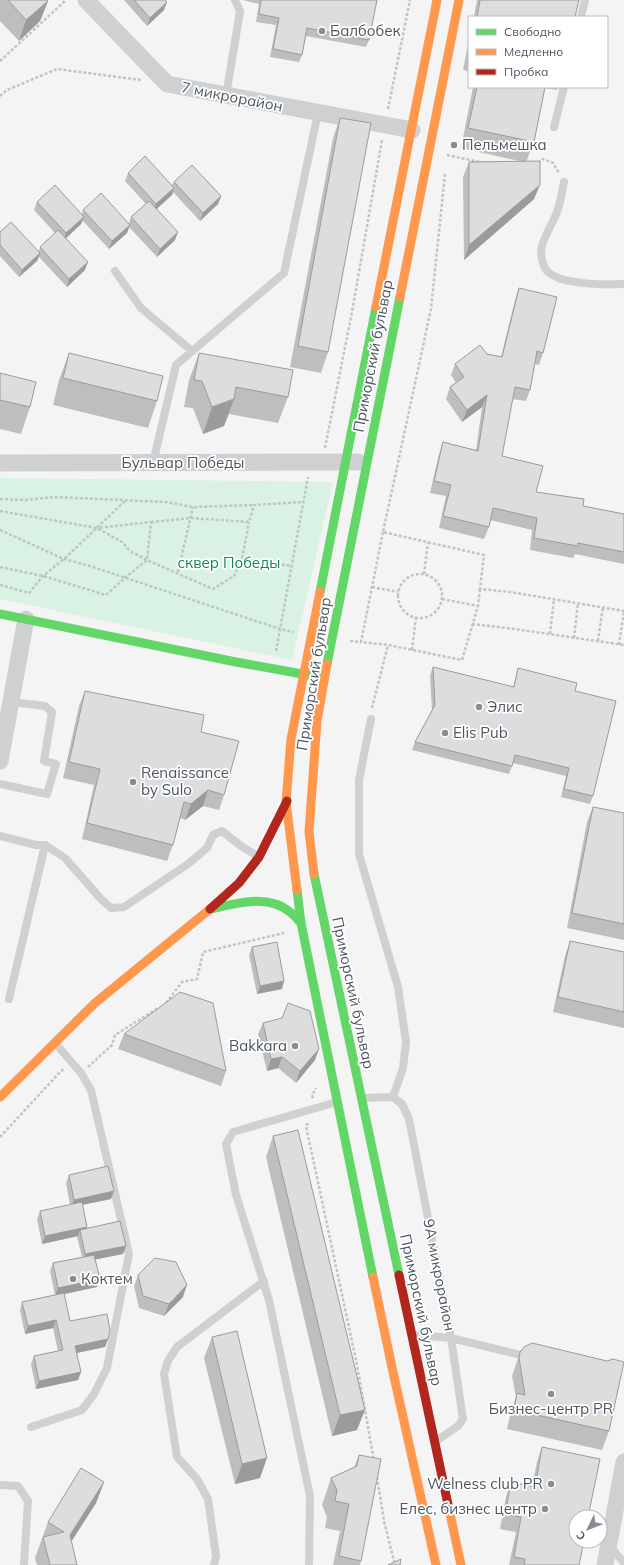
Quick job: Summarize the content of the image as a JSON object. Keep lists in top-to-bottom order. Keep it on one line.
{"streets":{"street":["7 микрорайон","Приморский бульвар","Бульвар Победы"],"lane":["9А микрорайон"]},"crossings":[["7 микрорайон","Приморский бульвар"],["Приморский бульвар","Бульвар Победы"]],"parks":["сквер Победы"],"places":["Балбобек","Пельмешка","Элис","Elis Pub","Renaissance by Sulo","Bakkara","Коктем","Бизнес-центр PR","Welness club PR","Елес, бизнес центр"],"legend":["Свободно","Медленно","Пробка"],"north":"bottom left"}
